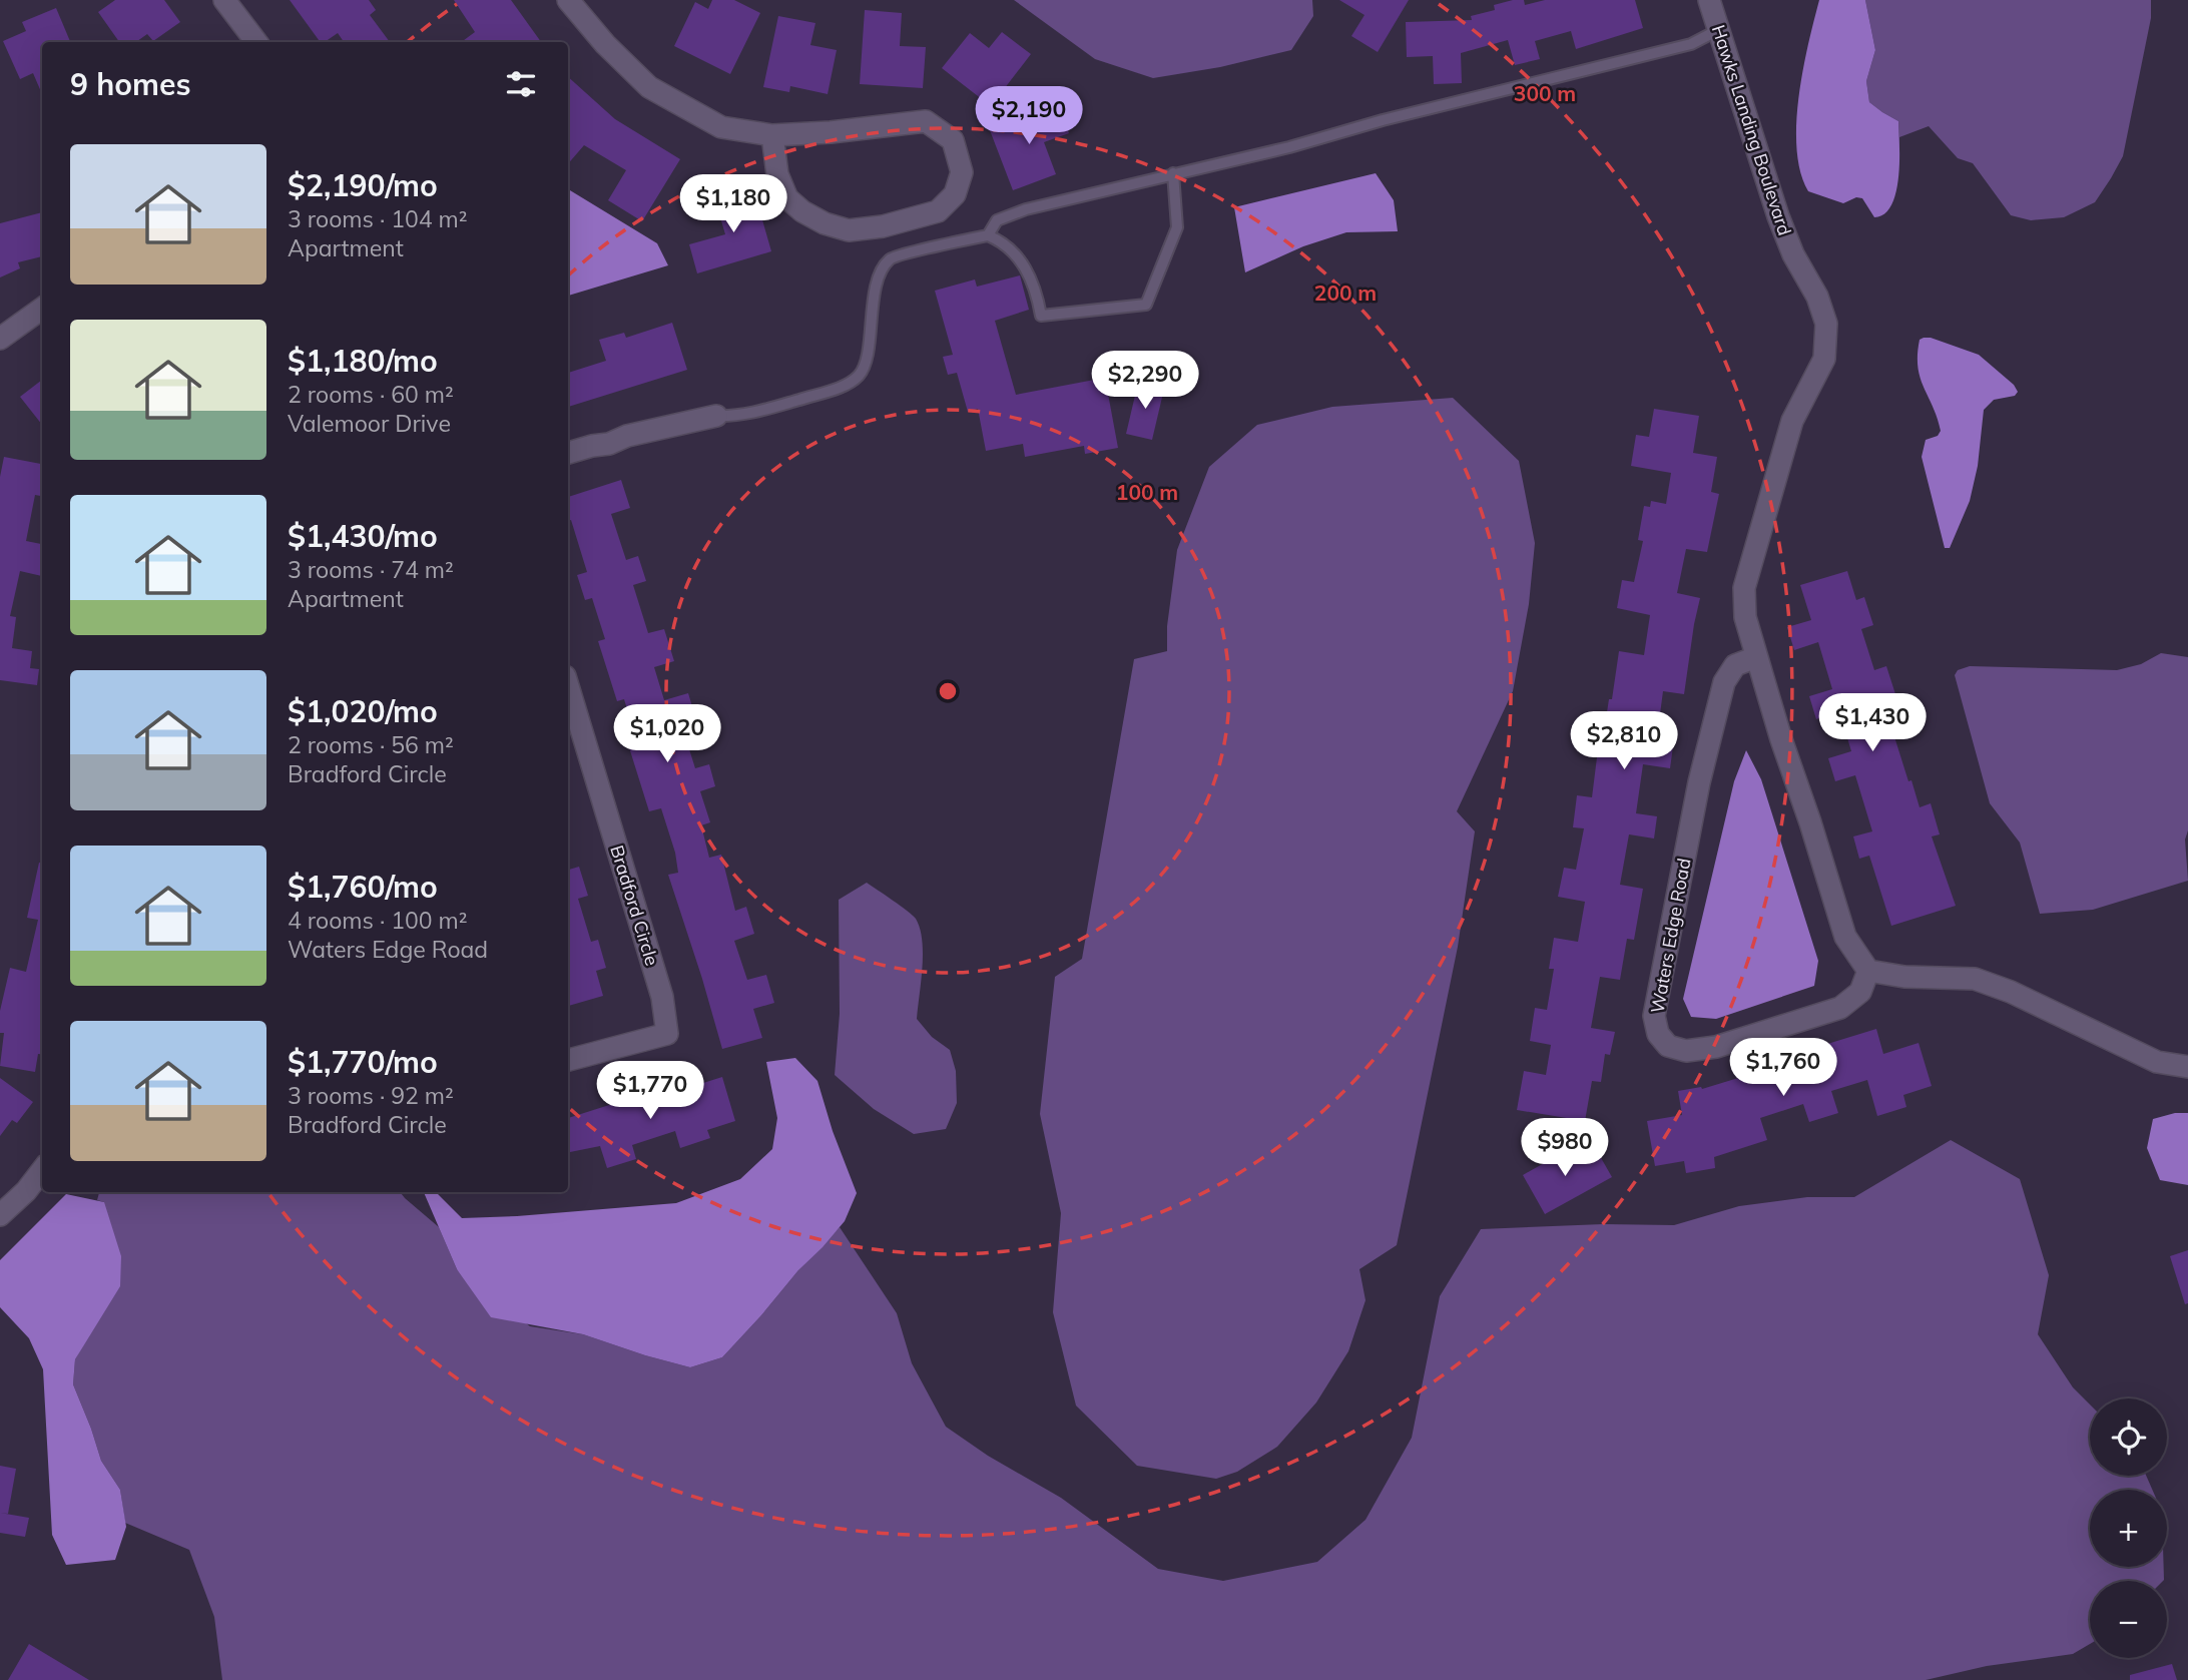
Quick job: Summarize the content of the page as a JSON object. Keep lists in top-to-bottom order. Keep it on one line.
{"streets":{"street":["Hawks Landing Boulevard","Bradford Circle","Waters Edge Road"]},"crossings":[["Hawks Landing Boulevard","Waters Edge Road"]],"page":{"heading":"9 homes","price":["$2,190","$1,180","$2,290","$1,430","$1,020","$2,810","$1,760","$1,770","$980"],"list":[{"name":"$2,190/mo","note":"3 rooms · 104 m² · Apartment"},{"name":"$1,180/mo","note":"2 rooms · 60 m² · Valemoor Drive"},{"name":"$1,430/mo","note":"3 rooms · 74 m² · Apartment"},{"name":"$1,020/mo","note":"2 rooms · 56 m² · Bradford Circle"},{"name":"$1,760/mo","note":"4 rooms · 100 m² · Waters Edge Road"},{"name":"$1,770/mo","note":"3 rooms · 92 m² · Bradford Circle"}],"map_buttons":["+","−"]},"rings":["300 m","200 m","100 m"]}
